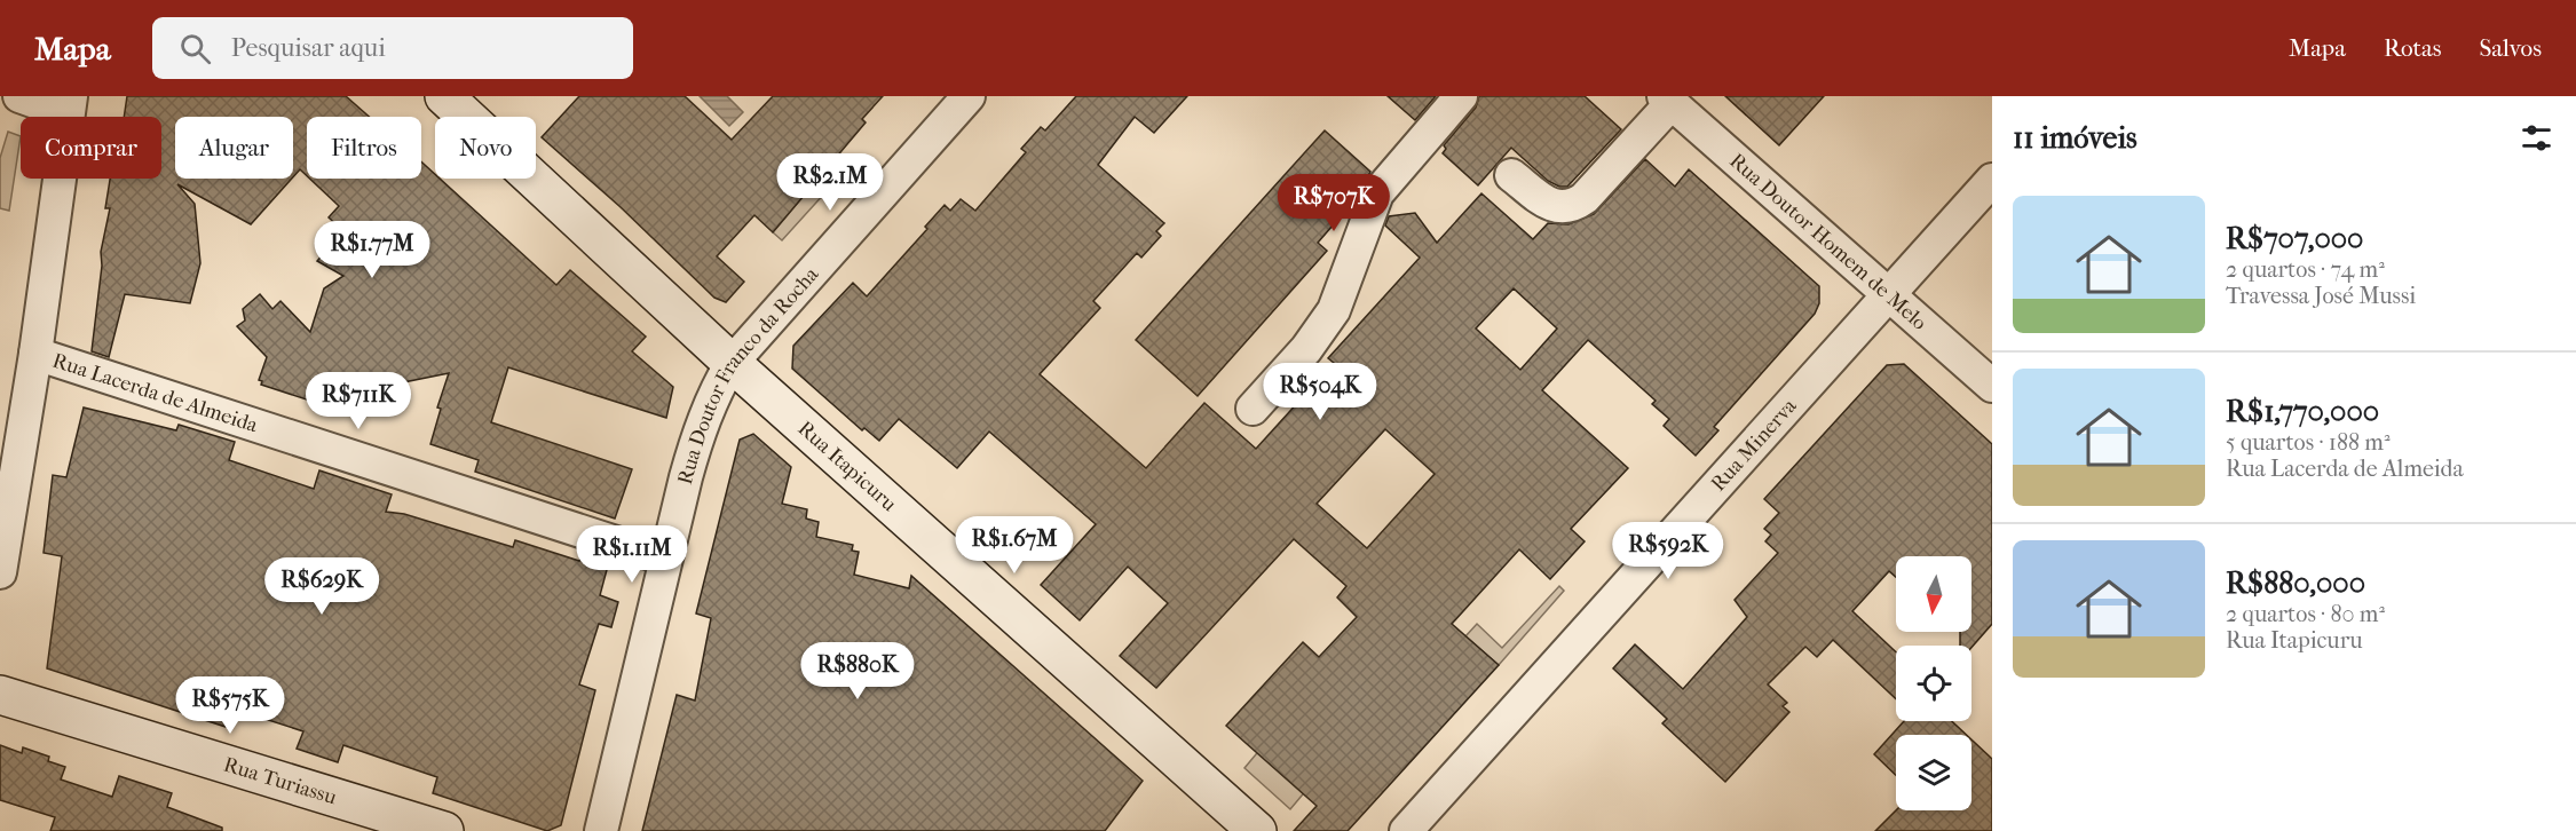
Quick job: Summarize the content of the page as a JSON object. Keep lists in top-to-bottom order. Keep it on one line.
{"streets":{"street":["Rua Doutor Homem de Melo","Rua Doutor Franco da Rocha","Rua Lacerda de Almeida","Rua Minerva","Rua Itapicuru","Rua Turiassu"]},"crossings":[["Rua Doutor Homem de Melo","Rua Minerva"],["Rua Doutor Franco da Rocha","Rua Lacerda de Almeida"],["Rua Doutor Franco da Rocha","Rua Itapicuru"]],"north":"bottom","page":{"header":"Mapa","search":"Pesquisar aqui","nav":["Mapa","Rotas","Salvos"],"heading":"11 imóveis","chip":["Comprar","Alugar","Filtros","Novo"],"price":["R$2.1M","R$707K","R$1.77M","R$504K","R$711K","R$1.67M","R$592K","R$1.11M","R$629K","R$880K","R$575K"],"list":[{"name":"R$707,000","note":"2 quartos · 74 m² · Travessa José Mussi"},{"name":"R$1,770,000","note":"5 quartos · 188 m² · Rua Lacerda de Almeida"},{"name":"R$880,000","note":"2 quartos · 80 m² · Rua Itapicuru"}]}}
